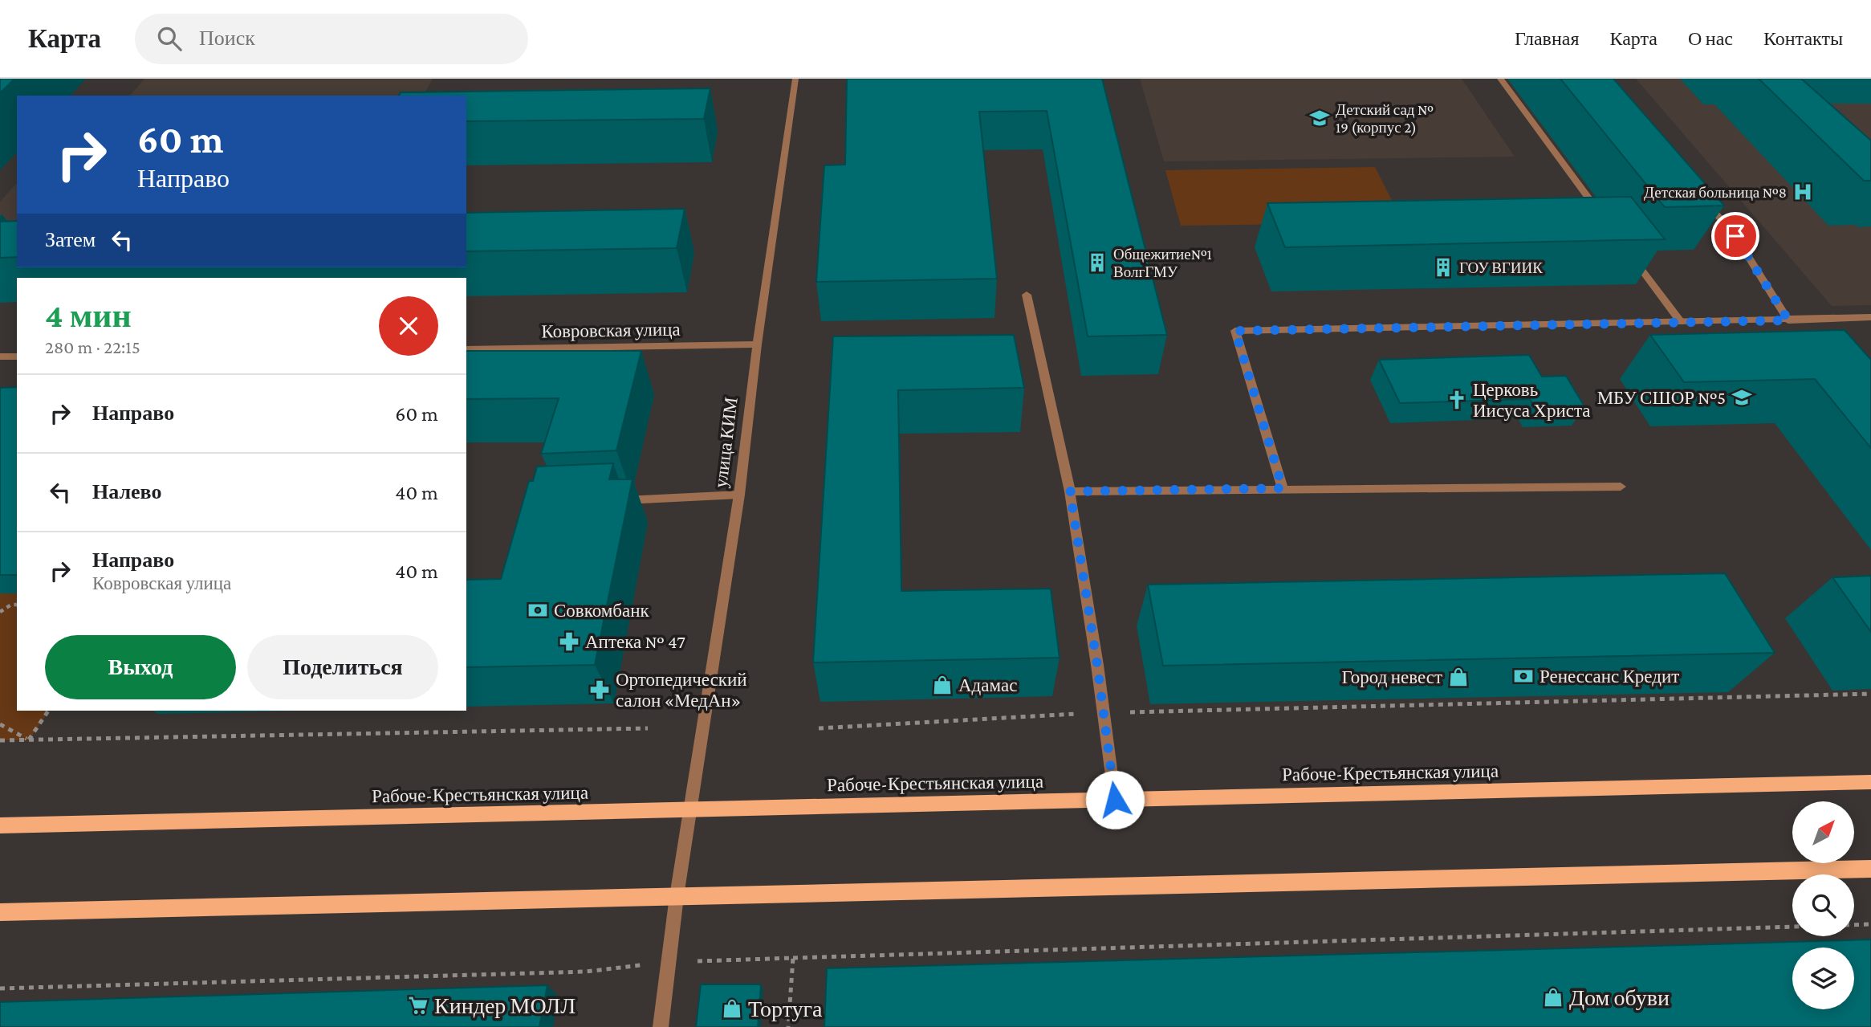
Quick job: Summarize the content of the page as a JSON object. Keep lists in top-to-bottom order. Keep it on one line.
{"streets":{"main road":["Рабоче-Крестьянская улица"],"street":["Ковровская улица","улица КИМ"]},"crossings":[["Ковровская улица","улица КИМ"],["улица КИМ","Рабоче-Крестьянская улица"]],"places":{"school or university":["Детский сад № 19 (корпус 2)","МБУ СШОР №5"],"hospital":["Детская больница №8"],"building":["Общежитие№1 ВолгГМУ","ГОУ ВГИИК"],"church":["Церковь Иисуса Христа"],"bank":["Совкомбанк","Ренессанс Кредит"],"pharmacy":["Аптека № 47","Ортопедический салон «МедАн»"],"shop":["Город невест","Адамас","Дом обуви","Тортуга"],"supermarket":["Киндер МОЛЛ"]},"north":"top right","page":{"header":"Карта","search":"Поиск","nav":["Главная","Карта","О нас","Контакты"],"turn":["60 m","Направо"],"then":"Затем","heading":["4 мин","280 m · 22:15"],"list":[{"name":"Направо","value":"60 m"},{"name":"Налево","value":"40 m"},{"name":"Направо","note":"Ковровская улица","value":"40 m"}],"buttons":["Выход","Поделиться"]}}
